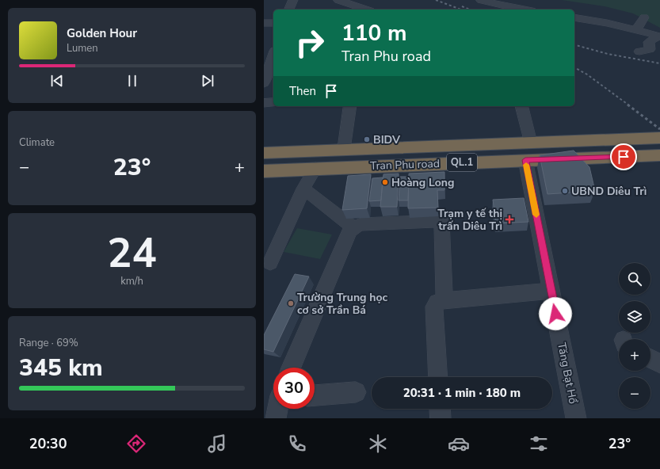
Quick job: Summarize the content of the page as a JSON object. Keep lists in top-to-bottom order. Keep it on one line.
{"streets":{"highway":["QL.1","Tran Phu road"],"street":["Tăng Bạt Hổ"]},"crossings":[["Tran Phu road","Tăng Bạt Hổ"]],"places":{"other":["BIDV","Hoàng Long","UBND Diêu Trì","Trường Trung học cơ sở Trần Bá"],"health":["Trạm y tế thị trấn Diêu Trì"]},"page":{"turn":["110 m","Tran Phu road"],"song":["Golden Hour","Lumen"],"then":"Then","tile":["Climate",["24","km/h"],["Range · 69%","345 km"]],"heat":["−","23°","+"],"map_buttons":["+","−"],"limit":"30","trip":"20:31 · 1 min · 180 m","tabs":["20:30","23°"]}}
